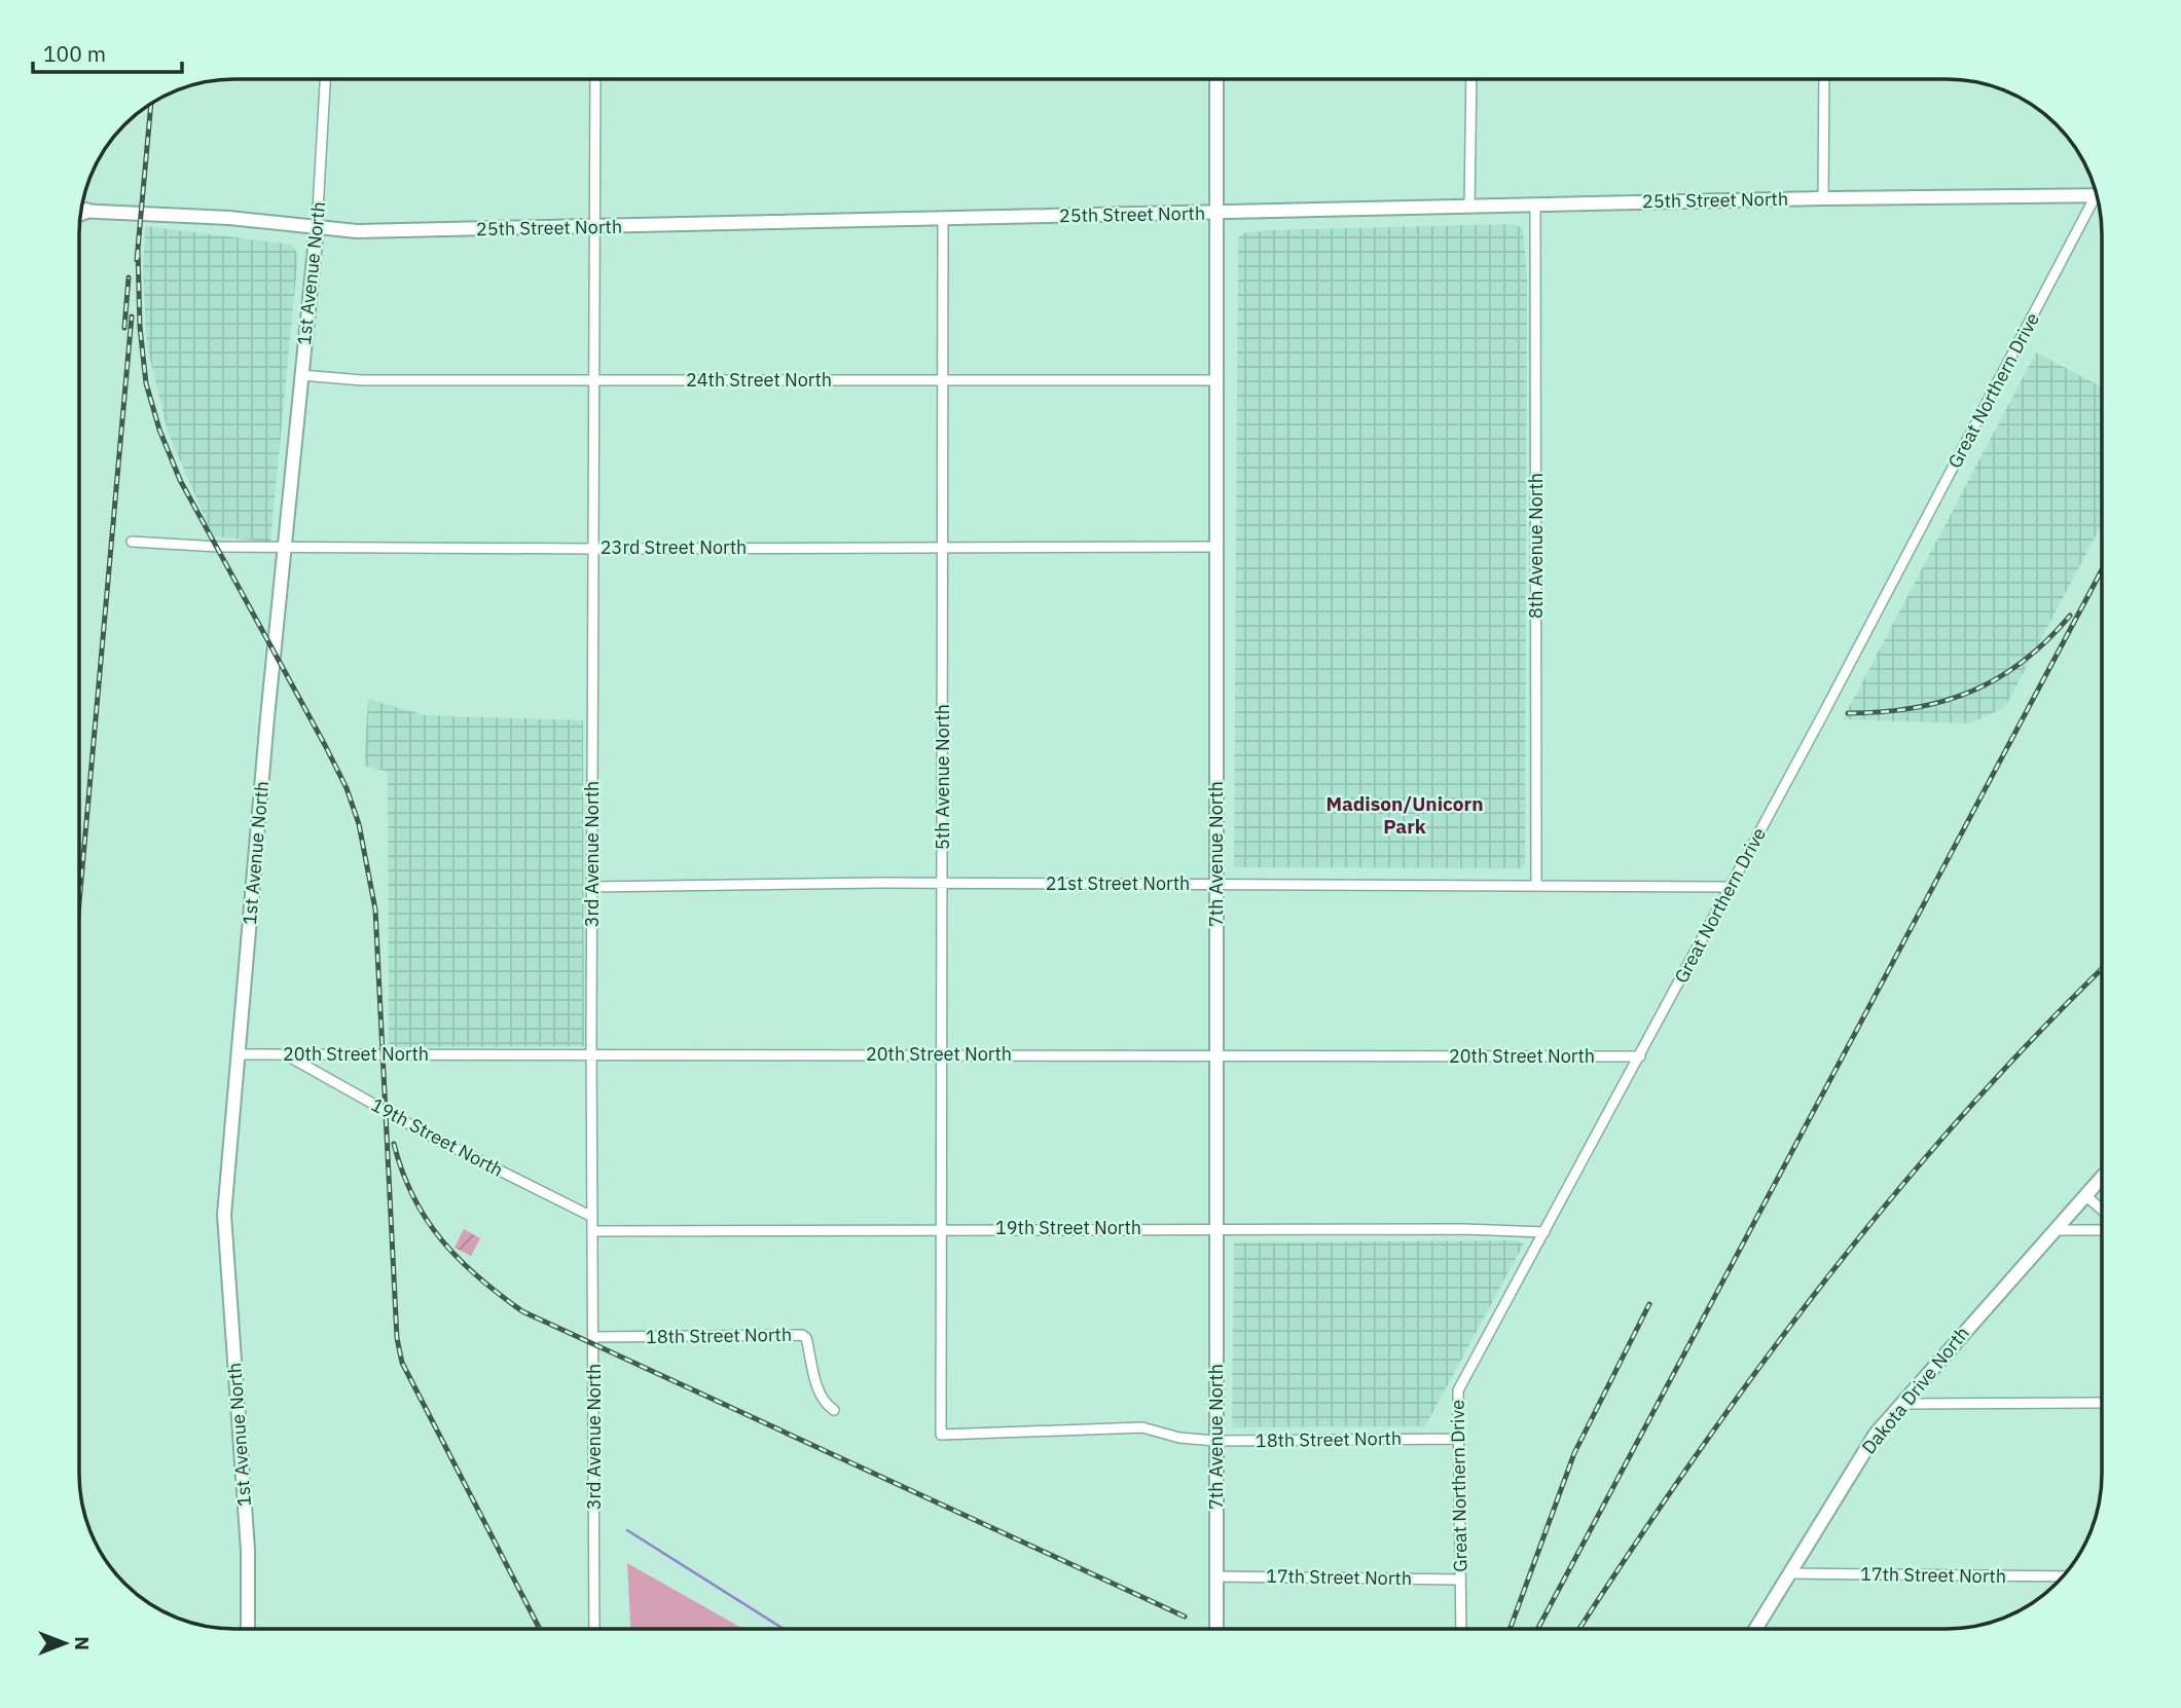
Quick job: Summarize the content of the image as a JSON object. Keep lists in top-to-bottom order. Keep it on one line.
{"streets":{"street":["25th Street North","1st Avenue North","24th Street North","Great Northern Drive","8th Avenue North","23rd Street North","5th Avenue North","3rd Avenue North","7th Avenue North","21st Street North","20th Street North","19th Street North","18th Street North","Dakota Drive North","17th Street North"]},"crossings":[["25th Street North","1st Avenue North"],["25th Street North","8th Avenue North"],["25th Street North","5th Avenue North"],["25th Street North","3rd Avenue North"],["25th Street North","7th Avenue North"],["1st Avenue North","24th Street North"],["1st Avenue North","23rd Street North"],["1st Avenue North","20th Street North"],["24th Street North","5th Avenue North"],["24th Street North","3rd Avenue North"],["24th Street North","7th Avenue North"],["Great Northern Drive","21st Street North"],["Great Northern Drive","20th Street North"],["Great Northern Drive","19th Street North"],["Great Northern Drive","18th Street North"],["Great Northern Drive","17th Street North"],["8th Avenue North","21st Street North"],["23rd Street North","5th Avenue North"],["23rd Street North","3rd Avenue North"],["23rd Street North","7th Avenue North"],["5th Avenue North","21st Street North"],["5th Avenue North","20th Street North"],["5th Avenue North","19th Street North"],["5th Avenue North","18th Street North"],["3rd Avenue North","21st Street North"],["3rd Avenue North","20th Street North"],["3rd Avenue North","19th Street North"],["3rd Avenue North","18th Street North"],["7th Avenue North","21st Street North"],["7th Avenue North","20th Street North"],["7th Avenue North","19th Street North"],["7th Avenue North","18th Street North"],["7th Avenue North","17th Street North"],["20th Street North","19th Street North"],["Dakota Drive North","17th Street North"]],"districts":["Madison/Unicorn Park"],"scale_bar":"100 m","north":"right"}
